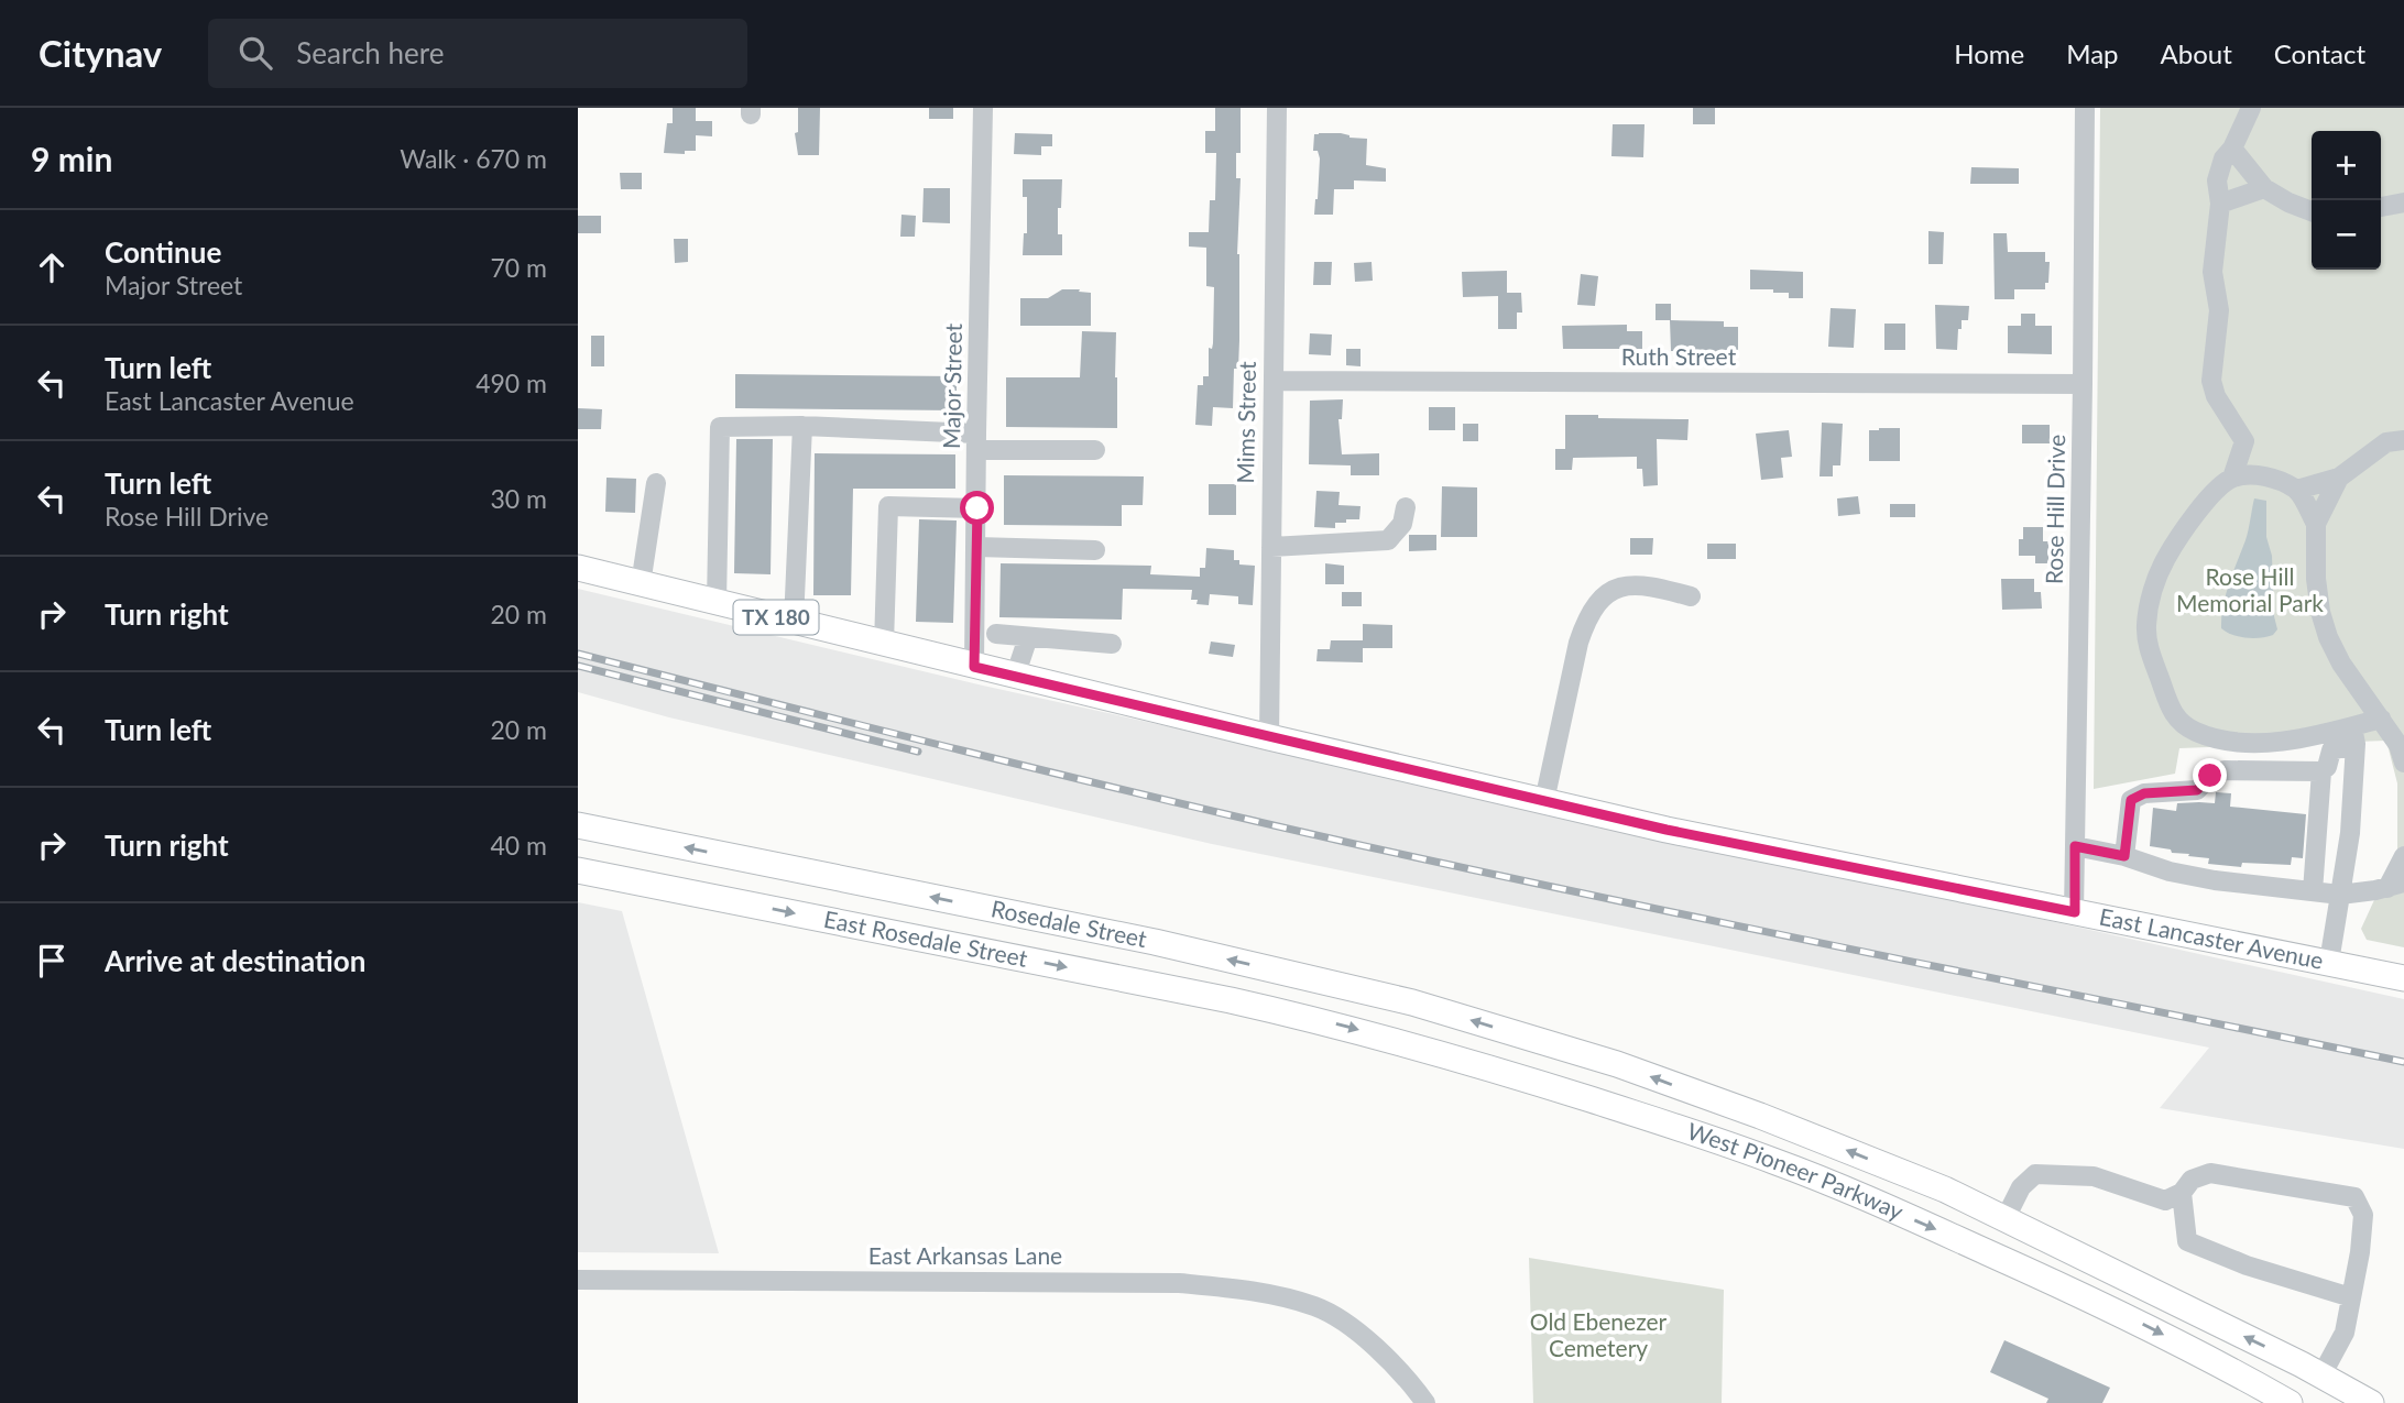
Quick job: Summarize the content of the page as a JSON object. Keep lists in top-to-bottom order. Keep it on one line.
{"streets":{"main road":["TX 180","Rosedale Street","East Rosedale Street","East Lancaster Avenue","West Pioneer Parkway"],"street":["Ruth Street","Major Street","Mims Street","Rose Hill Drive","East Arkansas Lane"]},"crossings":[["Ruth Street","Mims Street"],["Ruth Street","Rose Hill Drive"],["Major Street","East Lancaster Avenue"],["Mims Street","East Lancaster Avenue"],["Rose Hill Drive","East Lancaster Avenue"],["Rosedale Street","West Pioneer Parkway"],["East Rosedale Street","West Pioneer Parkway"]],"one_way":["Rosedale Street","East Rosedale Street"],"parks":["Rose Hill Memorial Park","Old Ebenezer Cemetery"],"page":{"header":"Citynav","search":"Search here","nav":["Home","Map","About","Contact"],"heading":["9 min","Walk · 670 m"],"map_buttons":["+","−"],"list":[["Continue","Major Street","70 m"],["Turn left","East Lancaster Avenue","490 m"],["Turn left","Rose Hill Drive","30 m"],["Turn right","20 m"],["Turn left","20 m"],["Turn right","40 m"],"Arrive at destination"]}}
